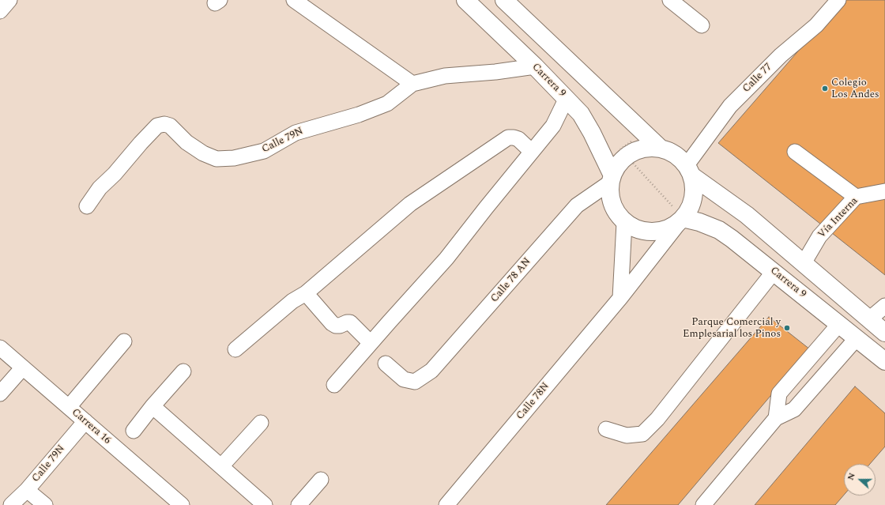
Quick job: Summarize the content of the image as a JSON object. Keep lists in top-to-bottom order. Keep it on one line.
{"streets":{"main road":["Carrera 9"],"street":["Calle 77","Calle 79N","Vía Interna","Calle 78 AN","Calle 78N","Carrera 16"]},"crossings":[["Carrera 9","Calle 79N"],["Carrera 9","Calle 78 AN"],["Carrera 9","Calle 78N"],["Calle 79N","Carrera 16"]],"places":["Colegio Los Andes","Parque Comercial y Emplesarial los Pinos"],"north":"left"}
